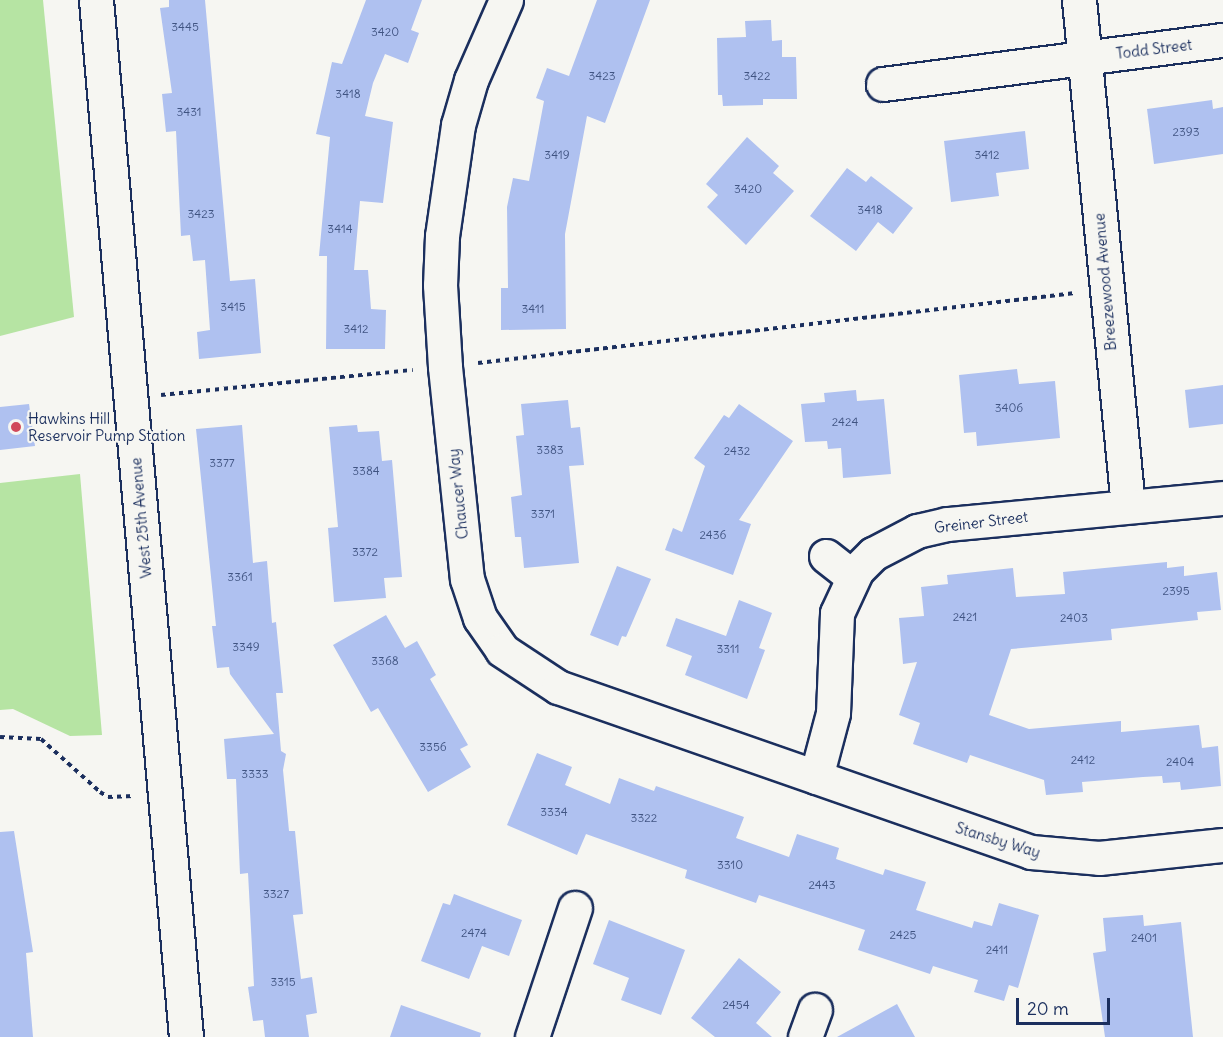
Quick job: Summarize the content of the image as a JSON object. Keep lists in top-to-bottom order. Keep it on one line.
{"streets":{"street":["Todd Street","Breezewood Avenue","Chaucer Way","West 25th Avenue","Greiner Street","Stansby Way"]},"crossings":[["Todd Street","Breezewood Avenue"],["Breezewood Avenue","Greiner Street"],["Chaucer Way","Greiner Street"],["Chaucer Way","Stansby Way"],["Greiner Street","Stansby Way"]],"places":["Hawkins Hill Reservoir Pump Station"],"house_numbers":["3445","3420","3423","3422","3418","3431","2393","3419","3412","3420","3418","3423","3414","3415","3411","3412","3406","2424","3383","2432","3377","3384","3371","2436","3372","3361","2395","2421","2403","3349","3311","3368","3356","2412","2404","3333","3334","3322","3310","2443","3327","2474","2425","2401","2411","3315","2454"],"scale_bar":"20 m"}
